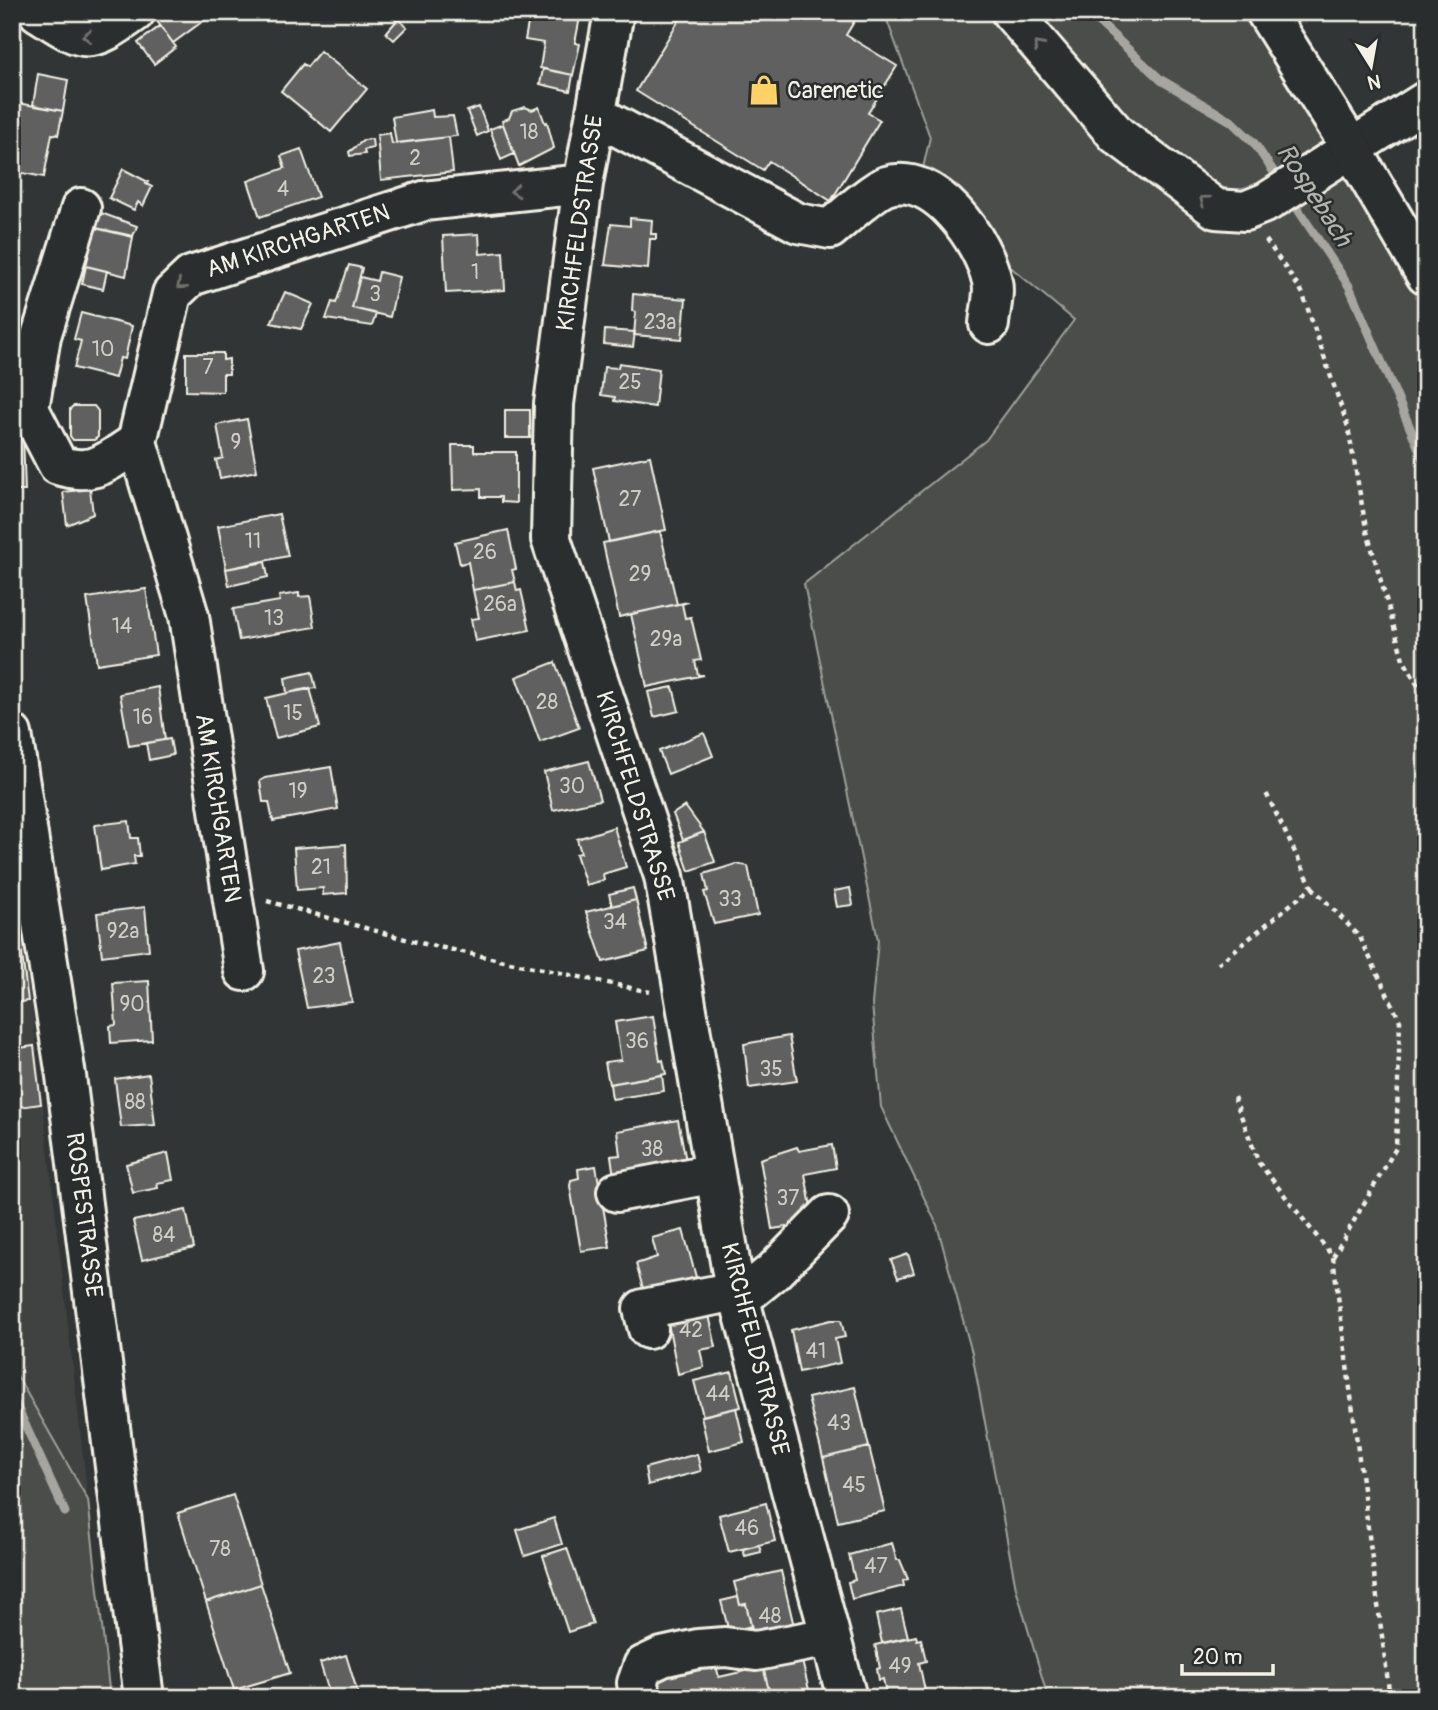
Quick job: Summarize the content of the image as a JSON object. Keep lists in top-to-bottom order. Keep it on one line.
{"streets":{"street":["KIRCHFELDSTRASSE","AM KIRCHGARTEN","ROSPESTRASSE"]},"crossings":[["KIRCHFELDSTRASSE","AM KIRCHGARTEN"]],"one_way":["AM KIRCHGARTEN"],"water":["Rospebach"],"places":{"shop":["Carenetic"]},"house_numbers":["18","2","4","1","3","23a","10","7","25","9","27","11","26","29","26a","13","14","29a","28","15","16","30","19","21","33","34","92a","23","90","36","35","88","38","37","84","42","41","44","43","45","46","78","47","48","49"],"scale_bar":"20 m","north":"bottom"}
